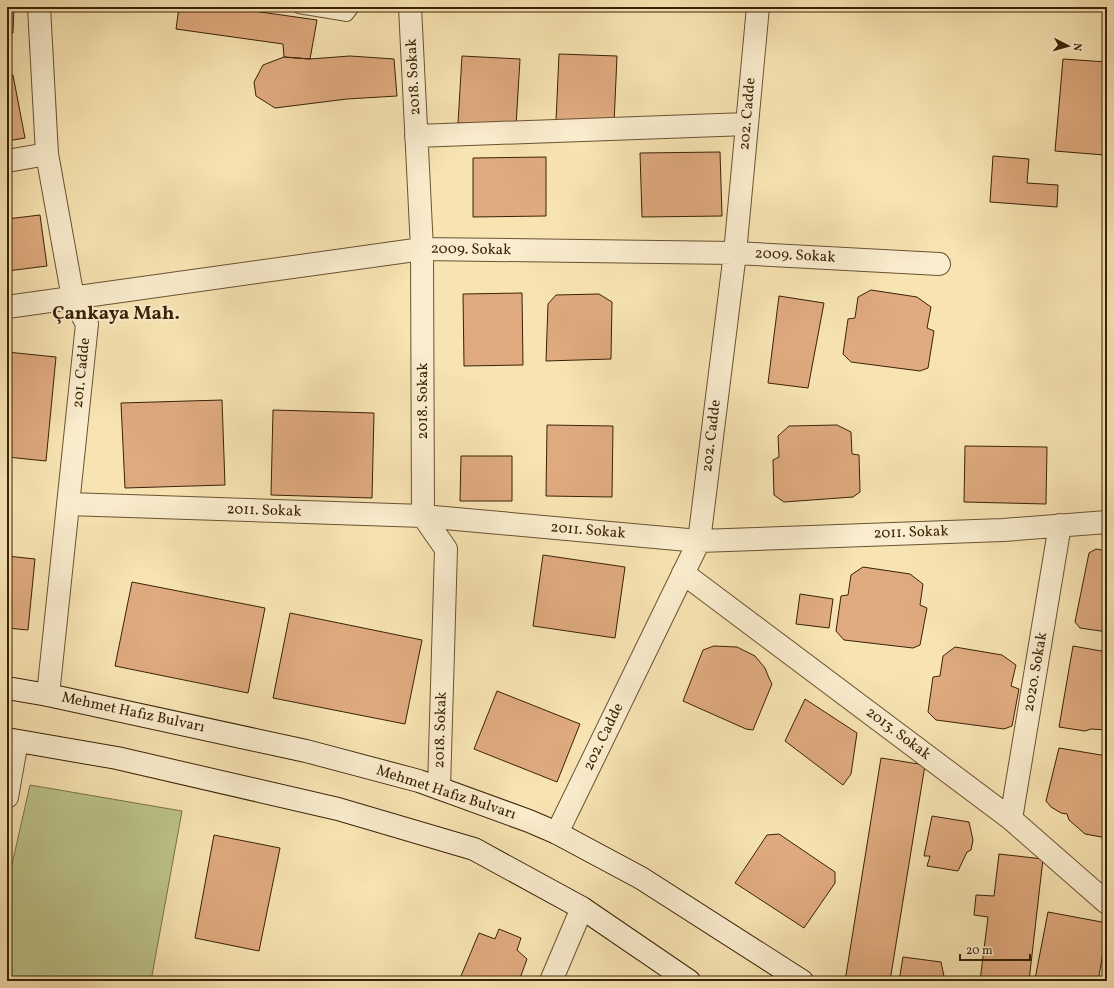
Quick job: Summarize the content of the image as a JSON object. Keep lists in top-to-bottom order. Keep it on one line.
{"streets":{"street":["2018. Sokak","202. Cadde","2009. Sokak","201. Cadde","2011. Sokak","2020. Sokak","Mehmet Hafız Bulvarı","2013. Sokak"]},"crossings":[["2018. Sokak","2009. Sokak"],["2018. Sokak","2011. Sokak"],["2018. Sokak","Mehmet Hafız Bulvarı"],["202. Cadde","2009. Sokak"],["202. Cadde","2011. Sokak"],["202. Cadde","Mehmet Hafız Bulvarı"],["202. Cadde","2013. Sokak"],["2009. Sokak","201. Cadde"],["201. Cadde","2011. Sokak"],["201. Cadde","Mehmet Hafız Bulvarı"],["2011. Sokak","2020. Sokak"],["2020. Sokak","2013. Sokak"]],"districts":["Çankaya Mah."],"scale_bar":"20 m","north":"right"}
